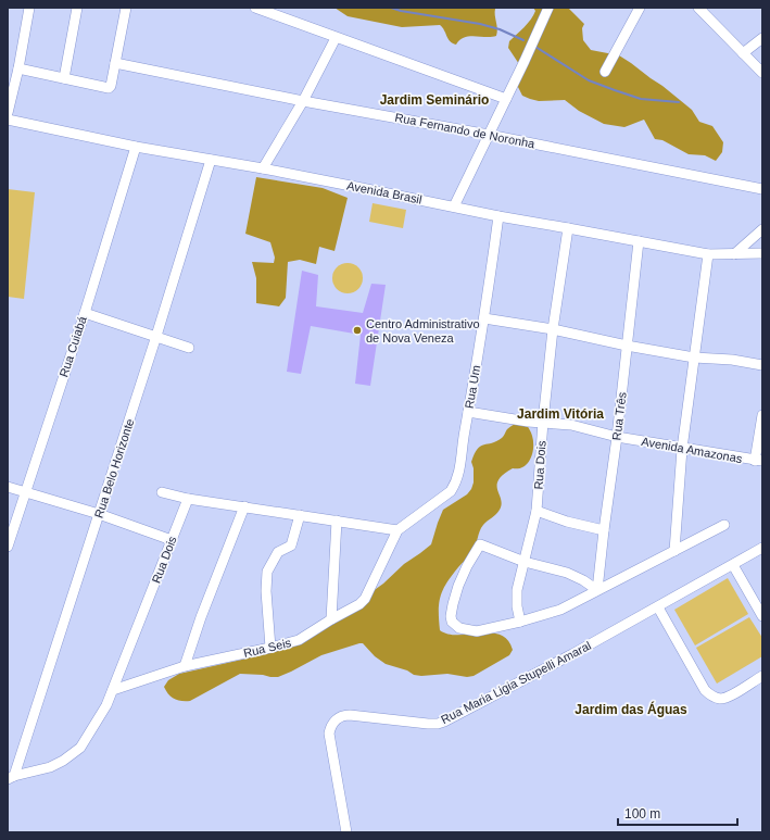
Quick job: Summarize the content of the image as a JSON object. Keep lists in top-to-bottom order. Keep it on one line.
{"streets":{"street":["Rua Fernando de Noronha","Avenida Brasil","Rua Cuiabá","Rua Um","Rua Três","Avenida Amazonas","Rua Dois","Rua Belo Horizonte","Rua Seis","Rua Maria Ligia Stupelli Amaral"]},"crossings":[["Avenida Brasil","Rua Cuiabá"],["Avenida Brasil","Rua Um"],["Avenida Brasil","Rua Três"],["Avenida Brasil","Rua Dois"],["Avenida Brasil","Rua Belo Horizonte"],["Rua Um","Avenida Amazonas"],["Rua Um","Rua Seis"],["Rua Três","Avenida Amazonas"],["Avenida Amazonas","Rua Dois"],["Rua Dois","Rua Belo Horizonte"],["Rua Dois","Rua Seis"]],"districts":["Jardim Seminário","Jardim Vitória","Jardim das Águas"],"places":["Centro Administrativo de Nova Veneza"],"scale_bar":"100 m"}
